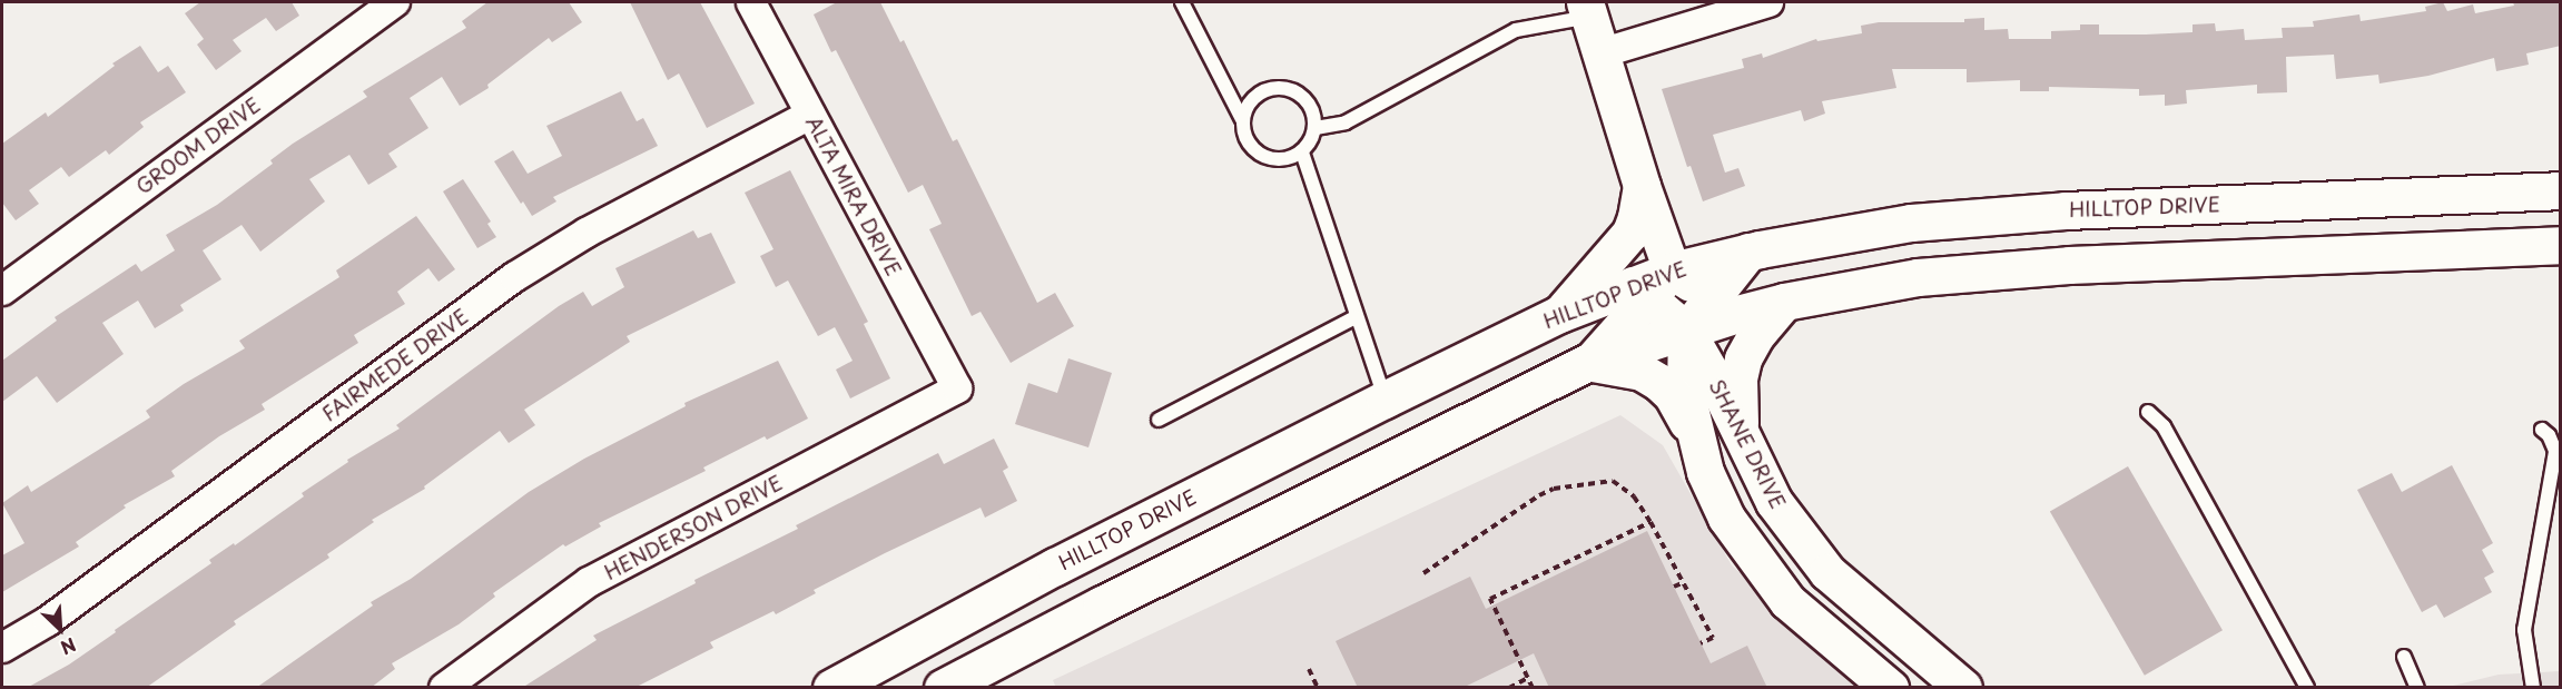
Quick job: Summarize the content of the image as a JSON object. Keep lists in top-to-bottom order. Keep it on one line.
{"streets":{"main road":["HILLTOP DRIVE","SHANE DRIVE"],"street":["GROOM DRIVE","ALTA MIRA DRIVE","FAIRMEDE DRIVE","HENDERSON DRIVE"]},"crossings":[["ALTA MIRA DRIVE","FAIRMEDE DRIVE"],["ALTA MIRA DRIVE","HENDERSON DRIVE"],["HILLTOP DRIVE","SHANE DRIVE"]],"north":"bottom right"}
